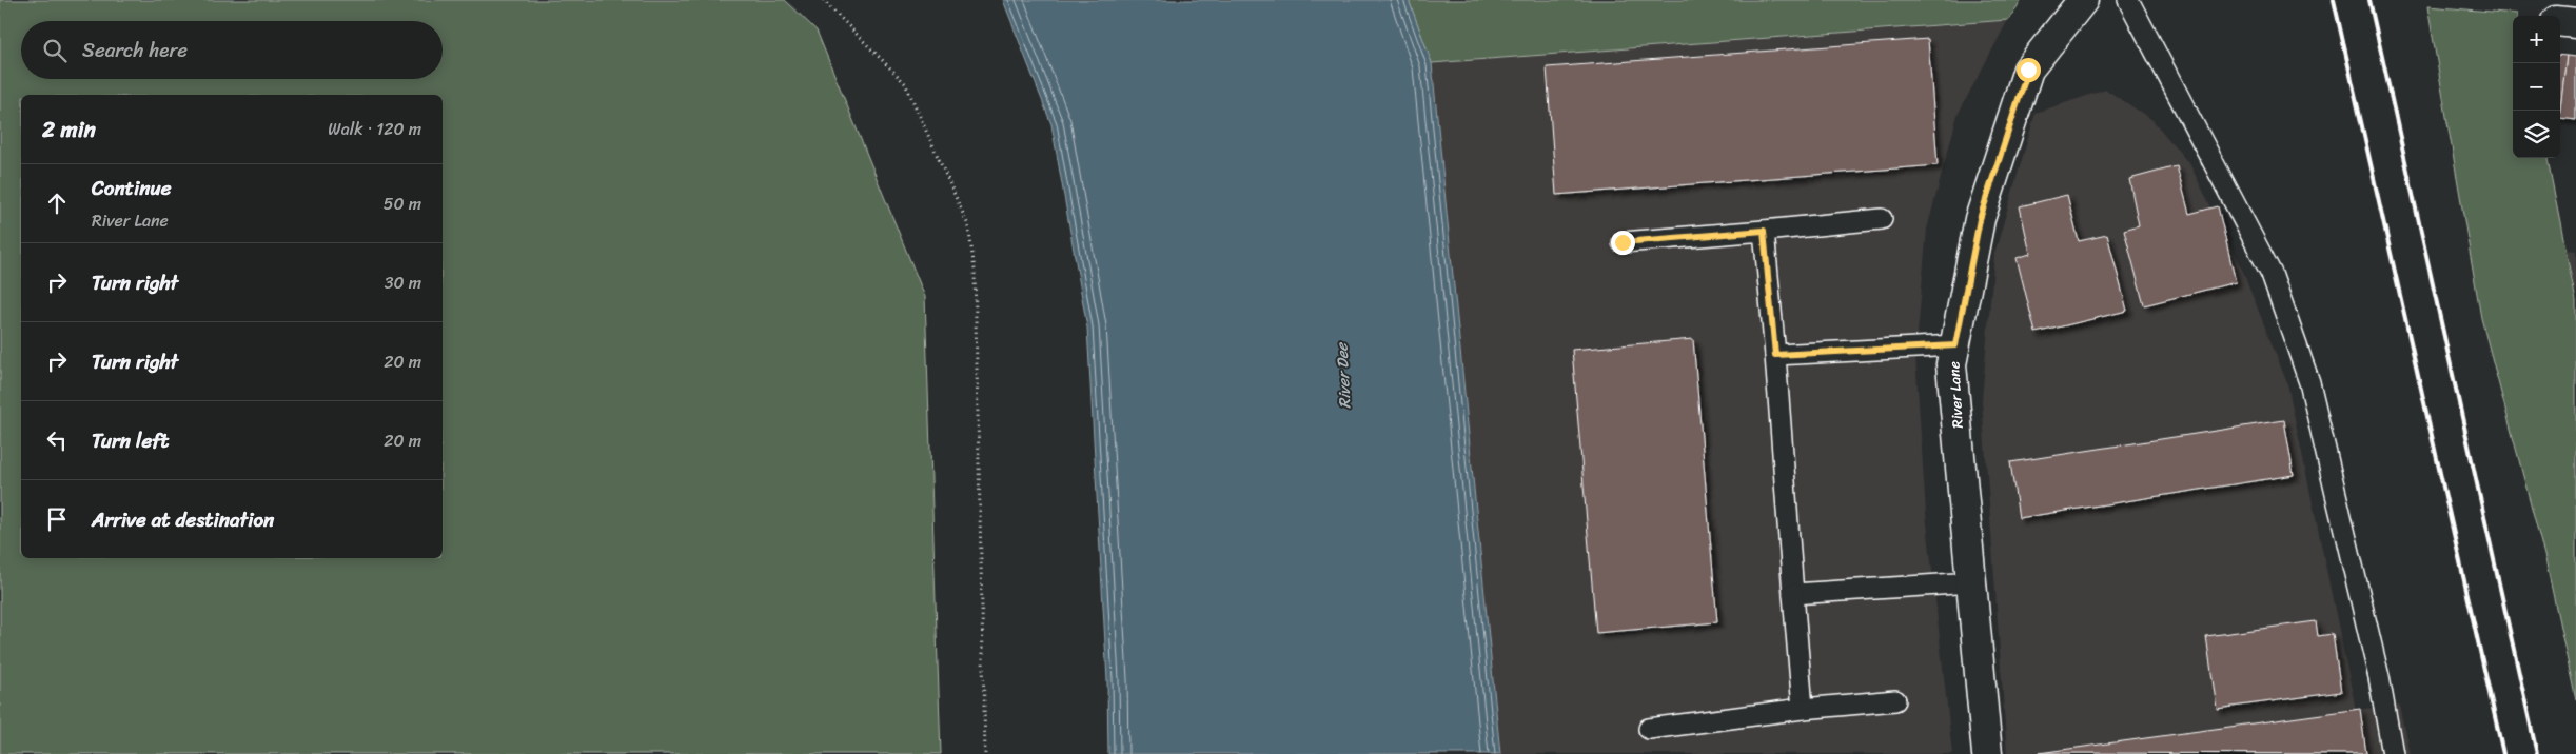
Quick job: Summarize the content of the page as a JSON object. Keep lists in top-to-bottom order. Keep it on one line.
{"streets":{"street":["River Lane"]},"water":["River Dee"],"page":{"map_buttons":["+","−"],"search":"Search here","heading":["2 min","Walk · 120 m"],"list":[["Continue","River Lane","50 m"],["Turn right","30 m"],["Turn right","20 m"],["Turn left","20 m"],"Arrive at destination"]}}
